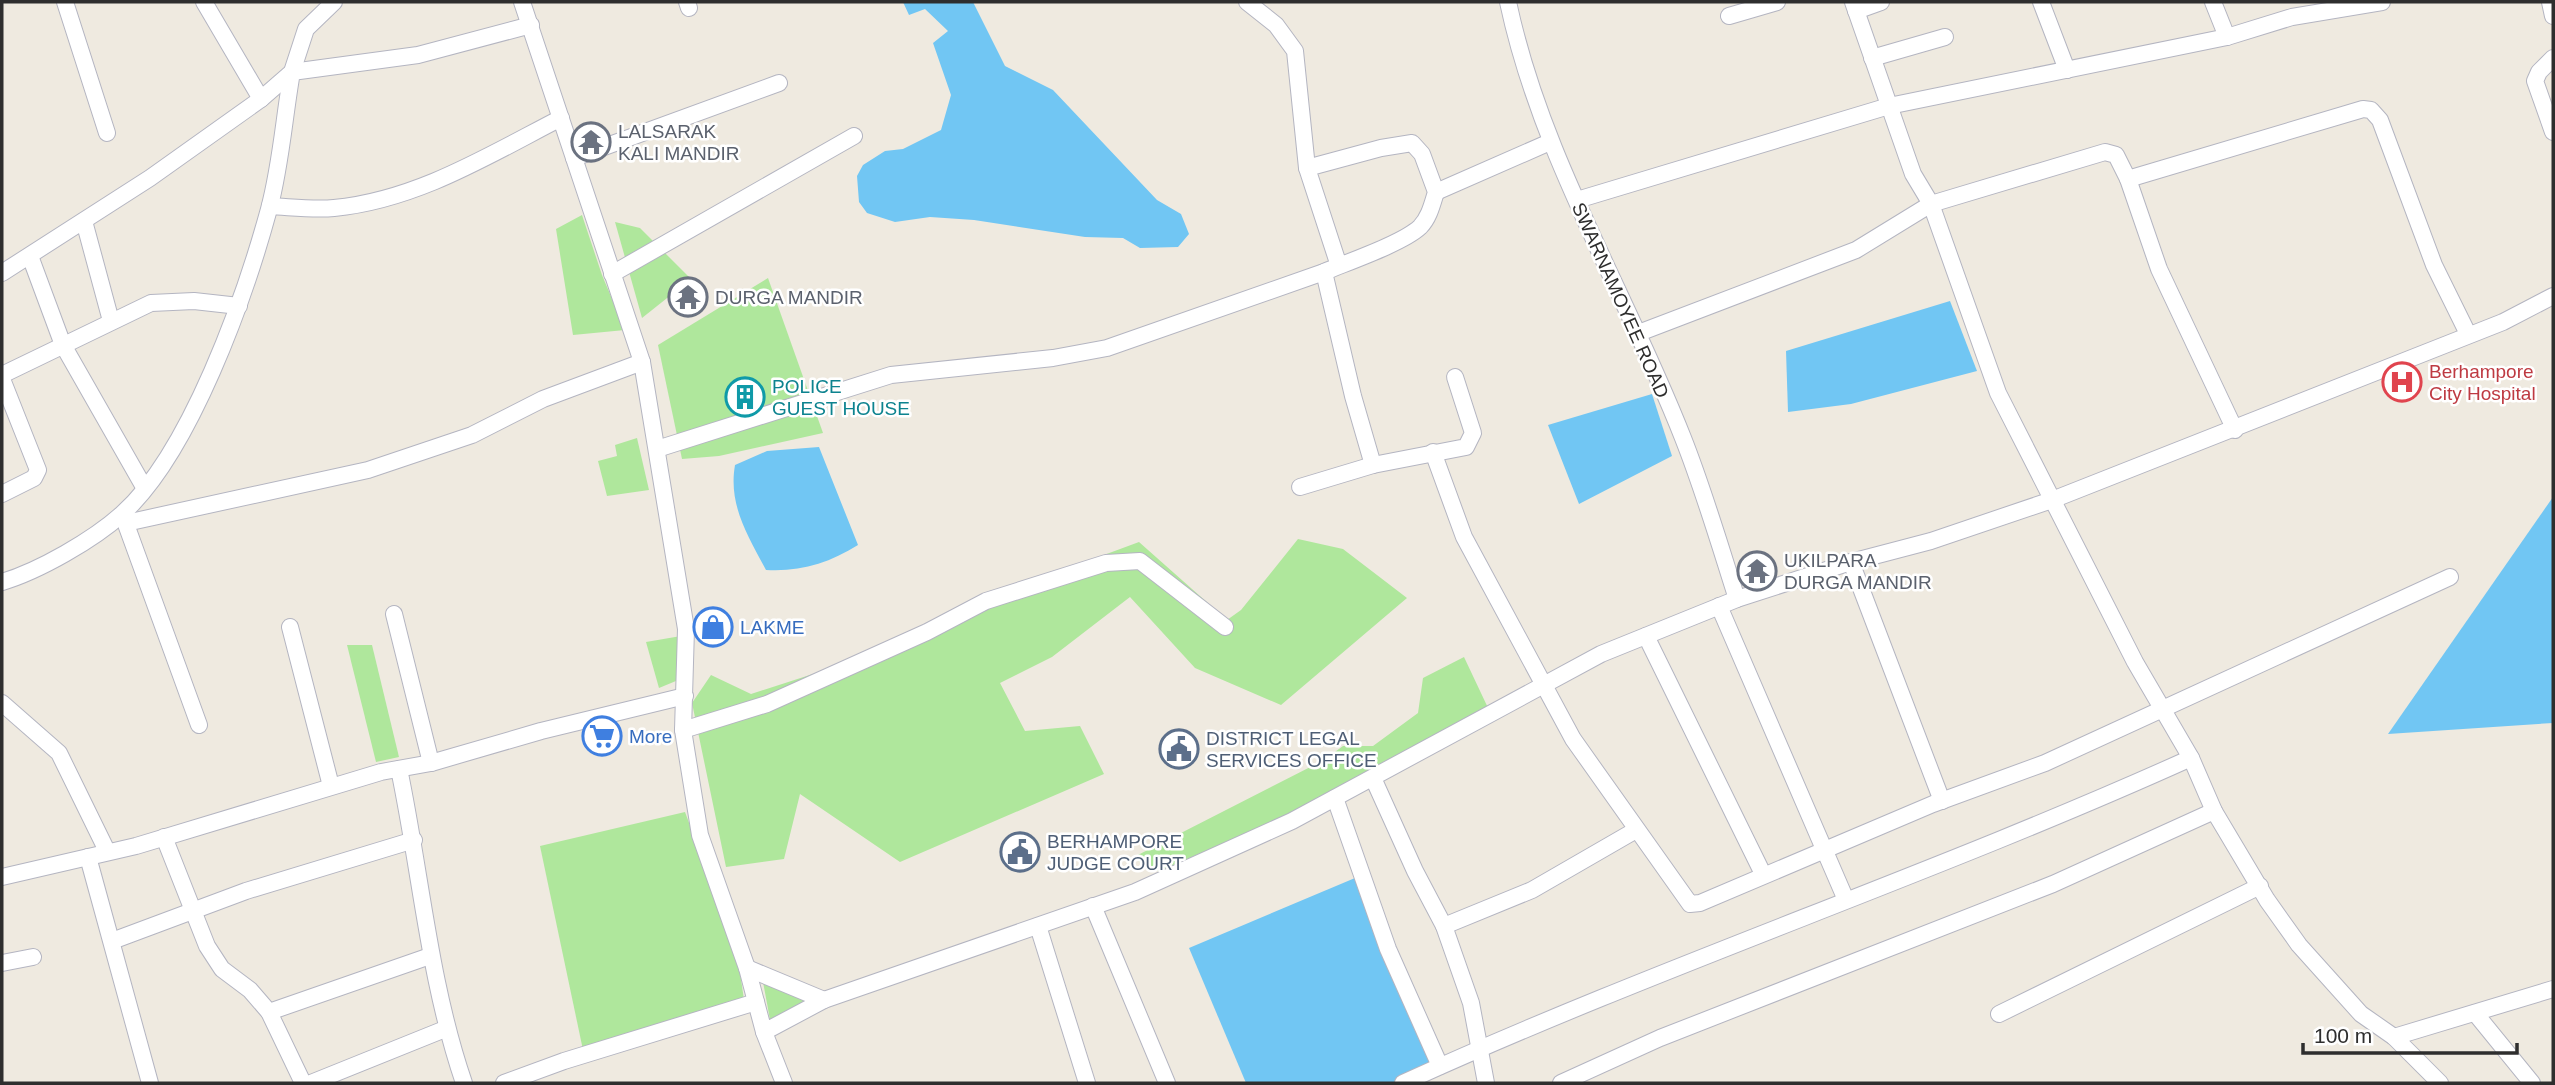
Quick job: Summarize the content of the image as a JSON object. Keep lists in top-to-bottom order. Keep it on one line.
{"streets":{"street":["SWARNAMOYEE ROAD"]},"places":{"temple":["LALSARAK KALI MANDIR","DURGA MANDIR","UKILPARA DURGA MANDIR"],"hospital":["Berhampore City Hospital"],"building":["POLICE GUEST HOUSE"],"shop":["LAKME"],"supermarket":["More"],"public building":["DISTRICT LEGAL SERVICES OFFICE","BERHAMPORE JUDGE COURT"]},"scale_bar":"100 m"}
